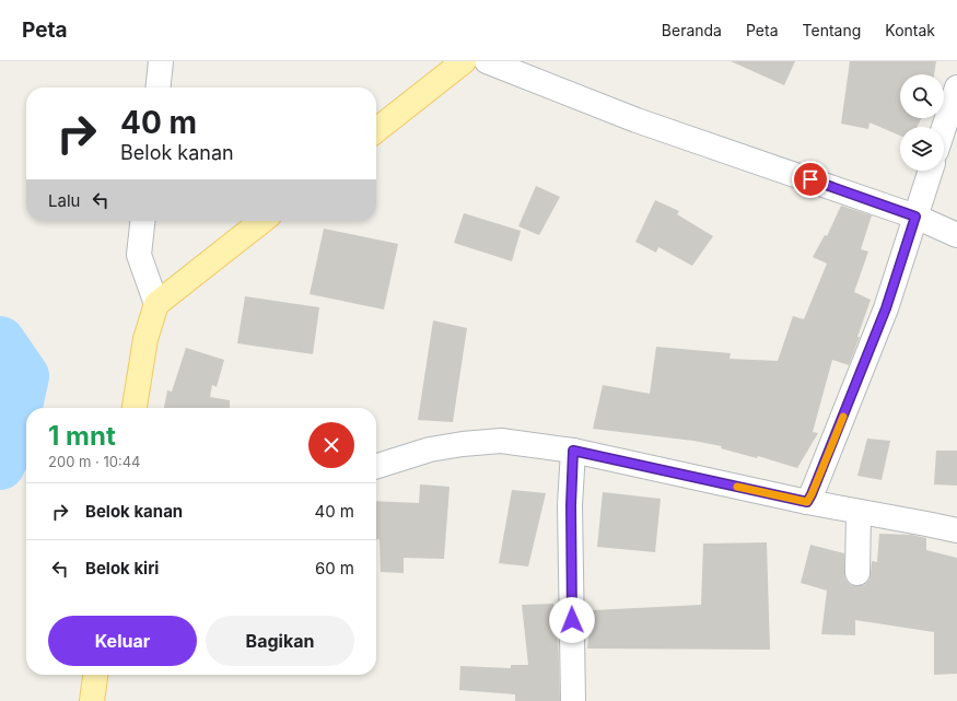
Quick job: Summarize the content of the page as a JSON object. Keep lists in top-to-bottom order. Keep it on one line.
{"page":{"header":"Peta","nav":["Beranda","Peta","Tentang","Kontak"],"turn":["40 m","Belok kanan"],"then":"Lalu","heading":["1 mnt","200 m · 10:44"],"list":[{"name":"Belok kanan","value":"40 m"},{"name":"Belok kiri","value":"60 m"}],"buttons":["Keluar","Bagikan"]}}
